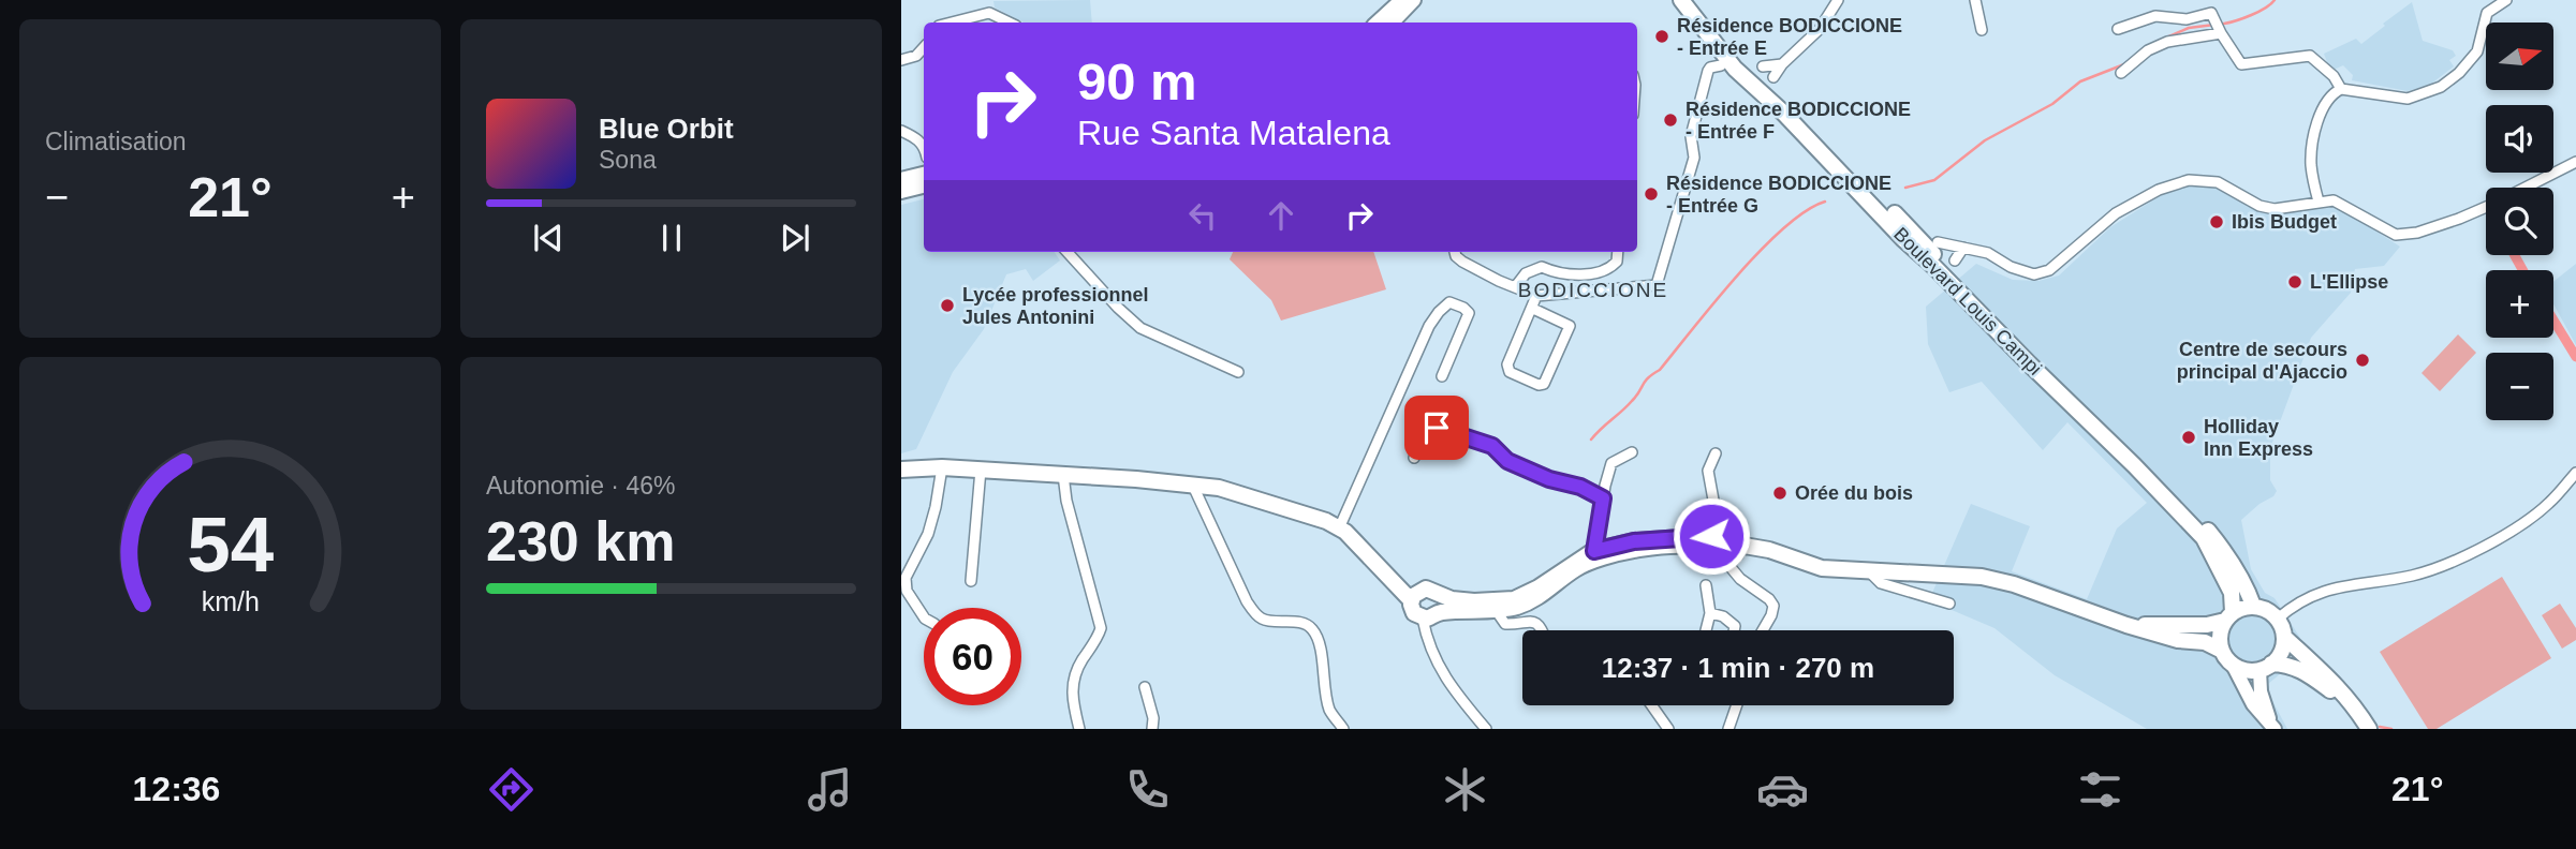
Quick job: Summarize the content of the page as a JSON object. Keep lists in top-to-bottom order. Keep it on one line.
{"streets":{"main road":["Boulevard Louis Campi"]},"districts":["BODICCIONE"],"places":["Résidence BODICCIONE - Entrée E","Résidence BODICCIONE - Entrée F","Résidence BODICCIONE - Entrée G","Ibis Budget","L'Ellipse","Lycée professionnel Jules Antonini","Centre de secours principal d'Ajaccio","Holliday Inn Express","Orée du bois"],"north":"right","page":{"tile":["Climatisation",["Autonomie · 46%","230 km"]],"map_buttons":["+","−"],"turn":["90 m","Rue Santa Matalena"],"song":["Blue Orbit","Sona"],"heat":["−","21°","+"],"limit":"60","trip":"12:37 · 1 min · 270 m","tabs":["12:36","21°"],"gauge":["54","km/h"]}}
